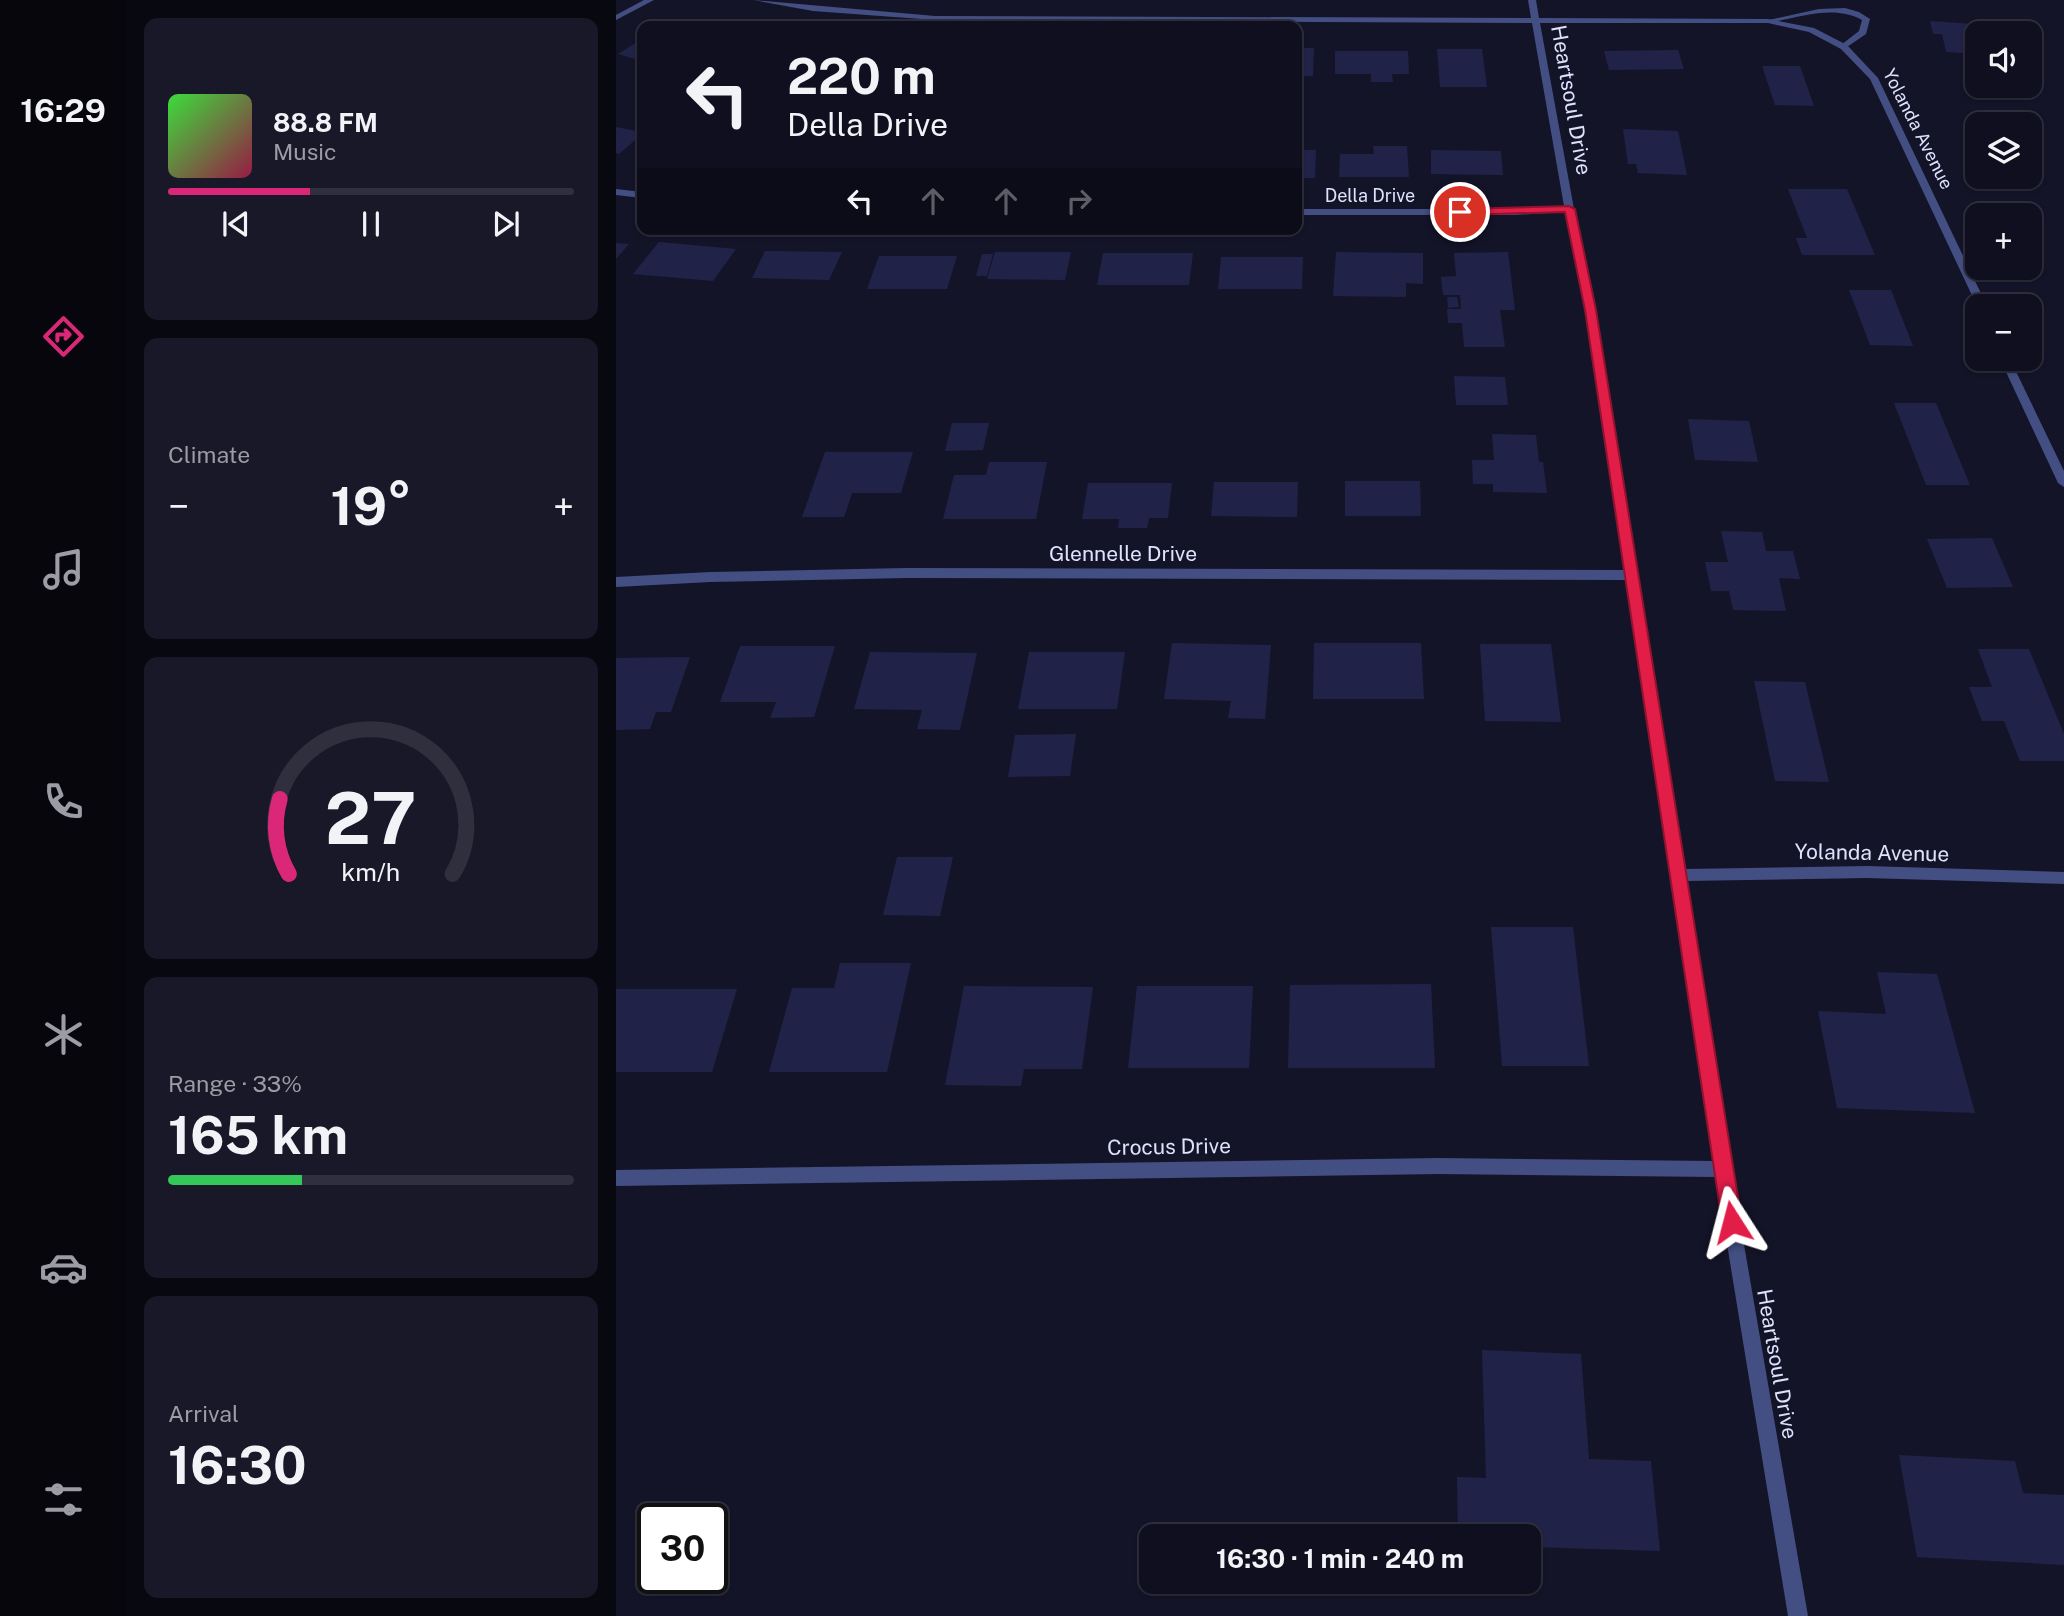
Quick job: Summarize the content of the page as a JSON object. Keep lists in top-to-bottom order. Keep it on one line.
{"streets":{"street":["Heartsoul Drive","Yolanda Avenue","Della Drive","Glennelle Drive","Crocus Drive"]},"crossings":[["Heartsoul Drive","Yolanda Avenue"],["Heartsoul Drive","Della Drive"],["Heartsoul Drive","Glennelle Drive"],["Heartsoul Drive","Crocus Drive"]],"page":{"tabs":"16:29","map_buttons":["+","−"],"turn":["220 m","Della Drive"],"song":["88.8 FM","Music"],"tile":["Climate",["Range · 33%","165 km"],["Arrival","16:30"]],"heat":["−","19°","+"],"limit":"30","trip":"16:30 · 1 min · 240 m","gauge":["27","km/h"]}}
